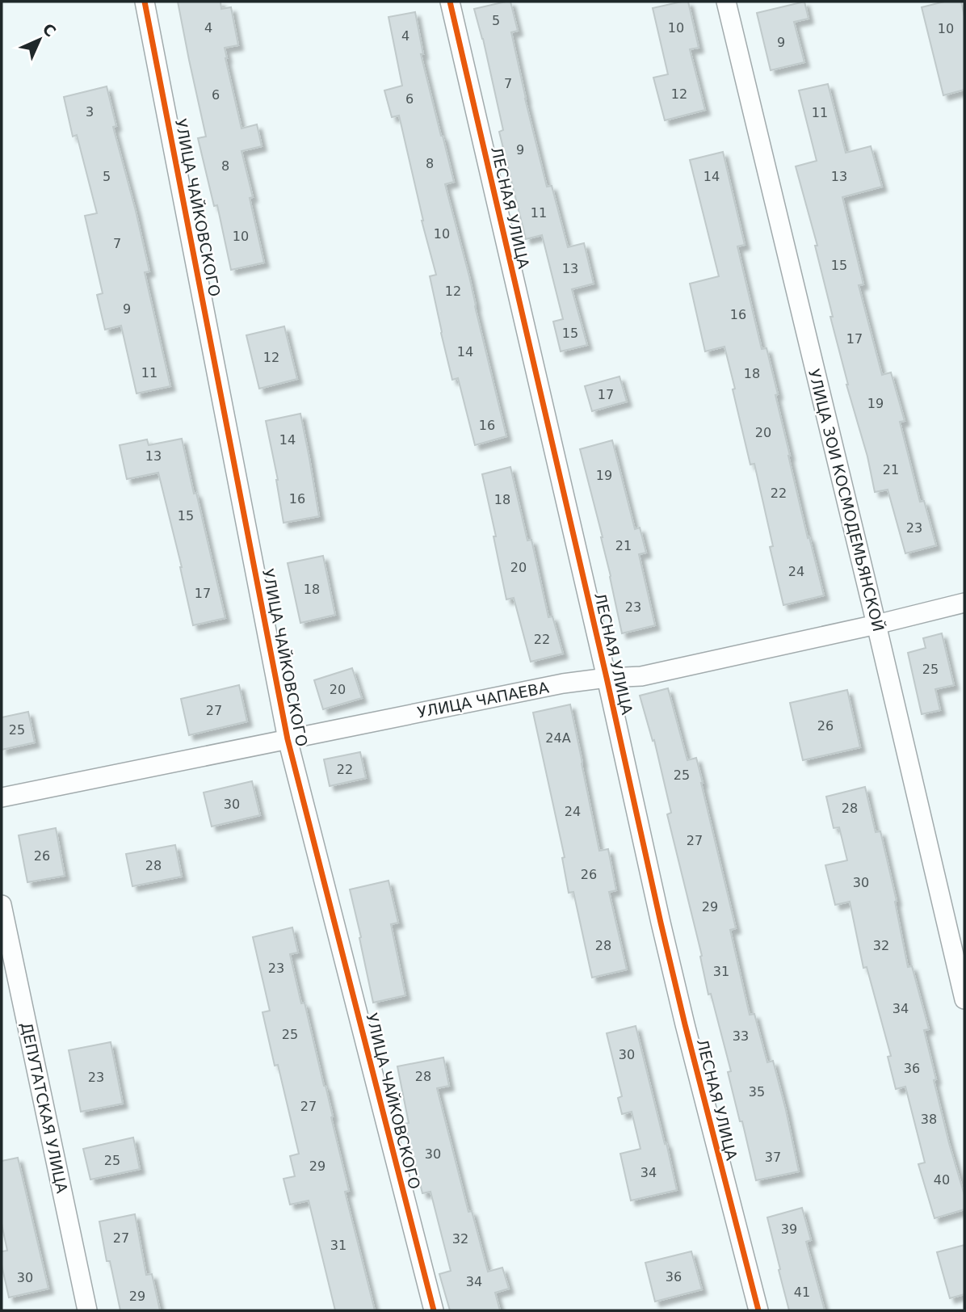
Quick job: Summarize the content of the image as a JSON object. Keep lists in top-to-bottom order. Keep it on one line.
{"streets":{"street":["УЛИЦА ЧАЙКОВСКОГО","ЛЕСНАЯ УЛИЦА","УЛИЦА ЗОИ КОСМОДЕМЬЯНСКОЙ","УЛИЦА ЧАПАЕВА","ДЕПУТАТСКАЯ УЛИЦА"]},"crossings":[["УЛИЦА ЧАЙКОВСКОГО","УЛИЦА ЧАПАЕВА"],["ЛЕСНАЯ УЛИЦА","УЛИЦА ЧАПАЕВА"],["УЛИЦА ЗОИ КОСМОДЕМЬЯНСКОЙ","УЛИЦА ЧАПАЕВА"]],"house_numbers":["5","4","10","10","4","9","7","12","6","6","3","11","9","8","8","5","14","13","11","10","10","7","15","13","12","9","16","15","17","14","12","11","18","17","19","16","20","14","13","21","19","22","16","18","15","23","21","20","24","18","17","23","22","25","20","27","26","25","24А","22","25","30","28","24","27","26","28","26","30","29","28","32","23","31","34","25","33","30","36","28","23","35","27","38","30","37","25","29","34","40","39","27","32","31","36","30","34","41","29"],"north":"top right"}
